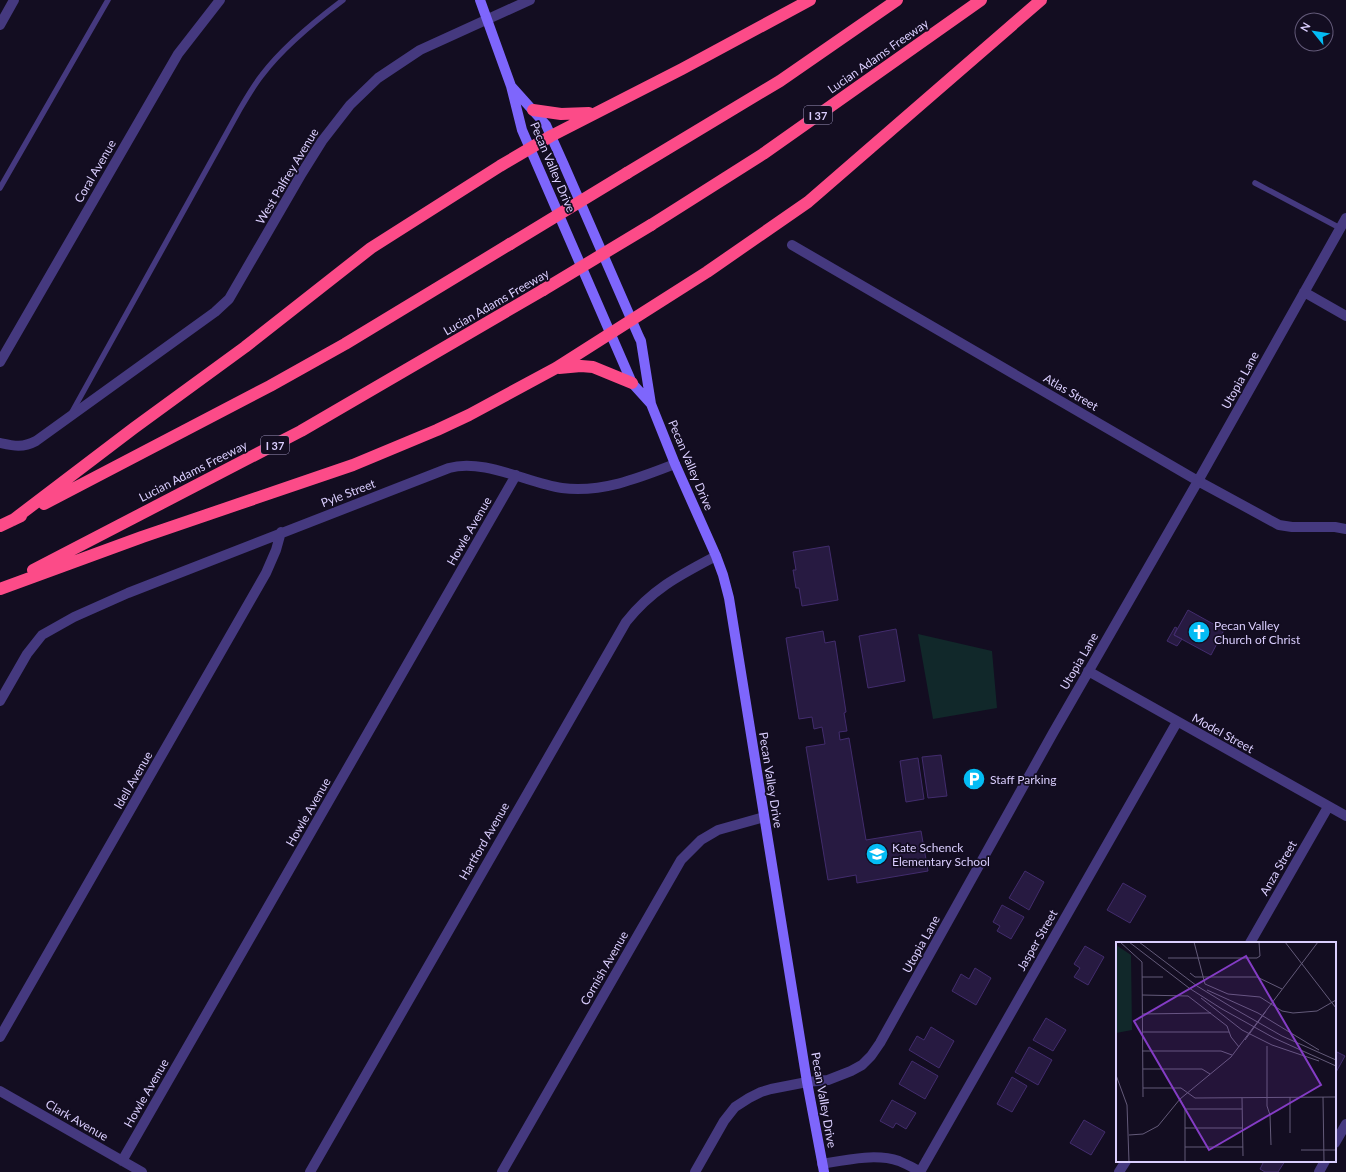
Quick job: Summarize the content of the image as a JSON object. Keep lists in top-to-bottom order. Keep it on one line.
{"streets":{"highway":["Lucian Adams Freeway","I 37"],"main road":["Pecan Valley Drive"],"street":["Coral Avenue","West Palfrey Avenue","Utopia Lane","Atlas Street","Pyle Street","Howle Avenue","Model Street","Idell Avenue","Hartford Avenue","Anza Street","Jasper Street","Cornish Avenue","Clark Avenue"]},"crossings":[["Pecan Valley Drive","West Palfrey Avenue"],["Pecan Valley Drive","Utopia Lane"],["Pecan Valley Drive","Pyle Street"],["Pecan Valley Drive","Hartford Avenue"],["Pecan Valley Drive","Cornish Avenue"],["Utopia Lane","Atlas Street"],["Utopia Lane","Model Street"],["Pyle Street","Howle Avenue"],["Pyle Street","Idell Avenue"],["Howle Avenue","Clark Avenue"],["Model Street","Anza Street"],["Model Street","Jasper Street"]],"places":{"church":["Pecan Valley Church of Christ"],"parking":["Staff Parking"],"school or university":["Kate Schenck Elementary School"]},"north":"top left"}
